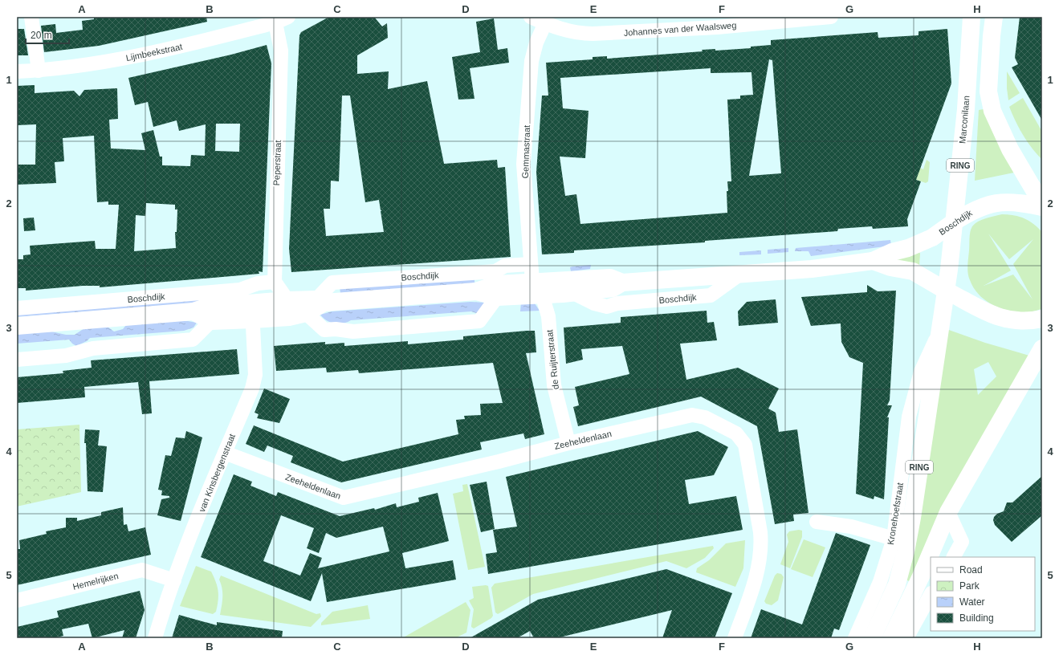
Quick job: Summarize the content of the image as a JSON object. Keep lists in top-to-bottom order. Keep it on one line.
{"streets":{"main road":["Marconilaan","RING","Boschdijk","Kronehoefstraat"],"street":["Johannes van der Waalsweg","Lijmbeekstraat","Gemmastraat","Peperstraat","de Ruijterstraat","Zeeheldenlaan","van Kinsbergenstraat","Hemelrijken"]},"crossings":[["Johannes van der Waalsweg","Gemmastraat"],["Lijmbeekstraat","Peperstraat"],["Marconilaan","RING"],["Marconilaan","Boschdijk"],["Gemmastraat","Boschdijk"],["Gemmastraat","de Ruijterstraat"],["Peperstraat","Boschdijk"],["RING","Boschdijk"],["RING","Kronehoefstraat"],["Boschdijk","de Ruijterstraat"],["Boschdijk","van Kinsbergenstraat"],["de Ruijterstraat","Zeeheldenlaan"],["Zeeheldenlaan","van Kinsbergenstraat"],["van Kinsbergenstraat","Hemelrijken"]],"legend":["Road","Park","Water","Building"],"scale_bar":"20 m","grid":{"columns":["A","B","C","D","E","F","G","H"],"rows":["1","2","3","4","5"]}}
